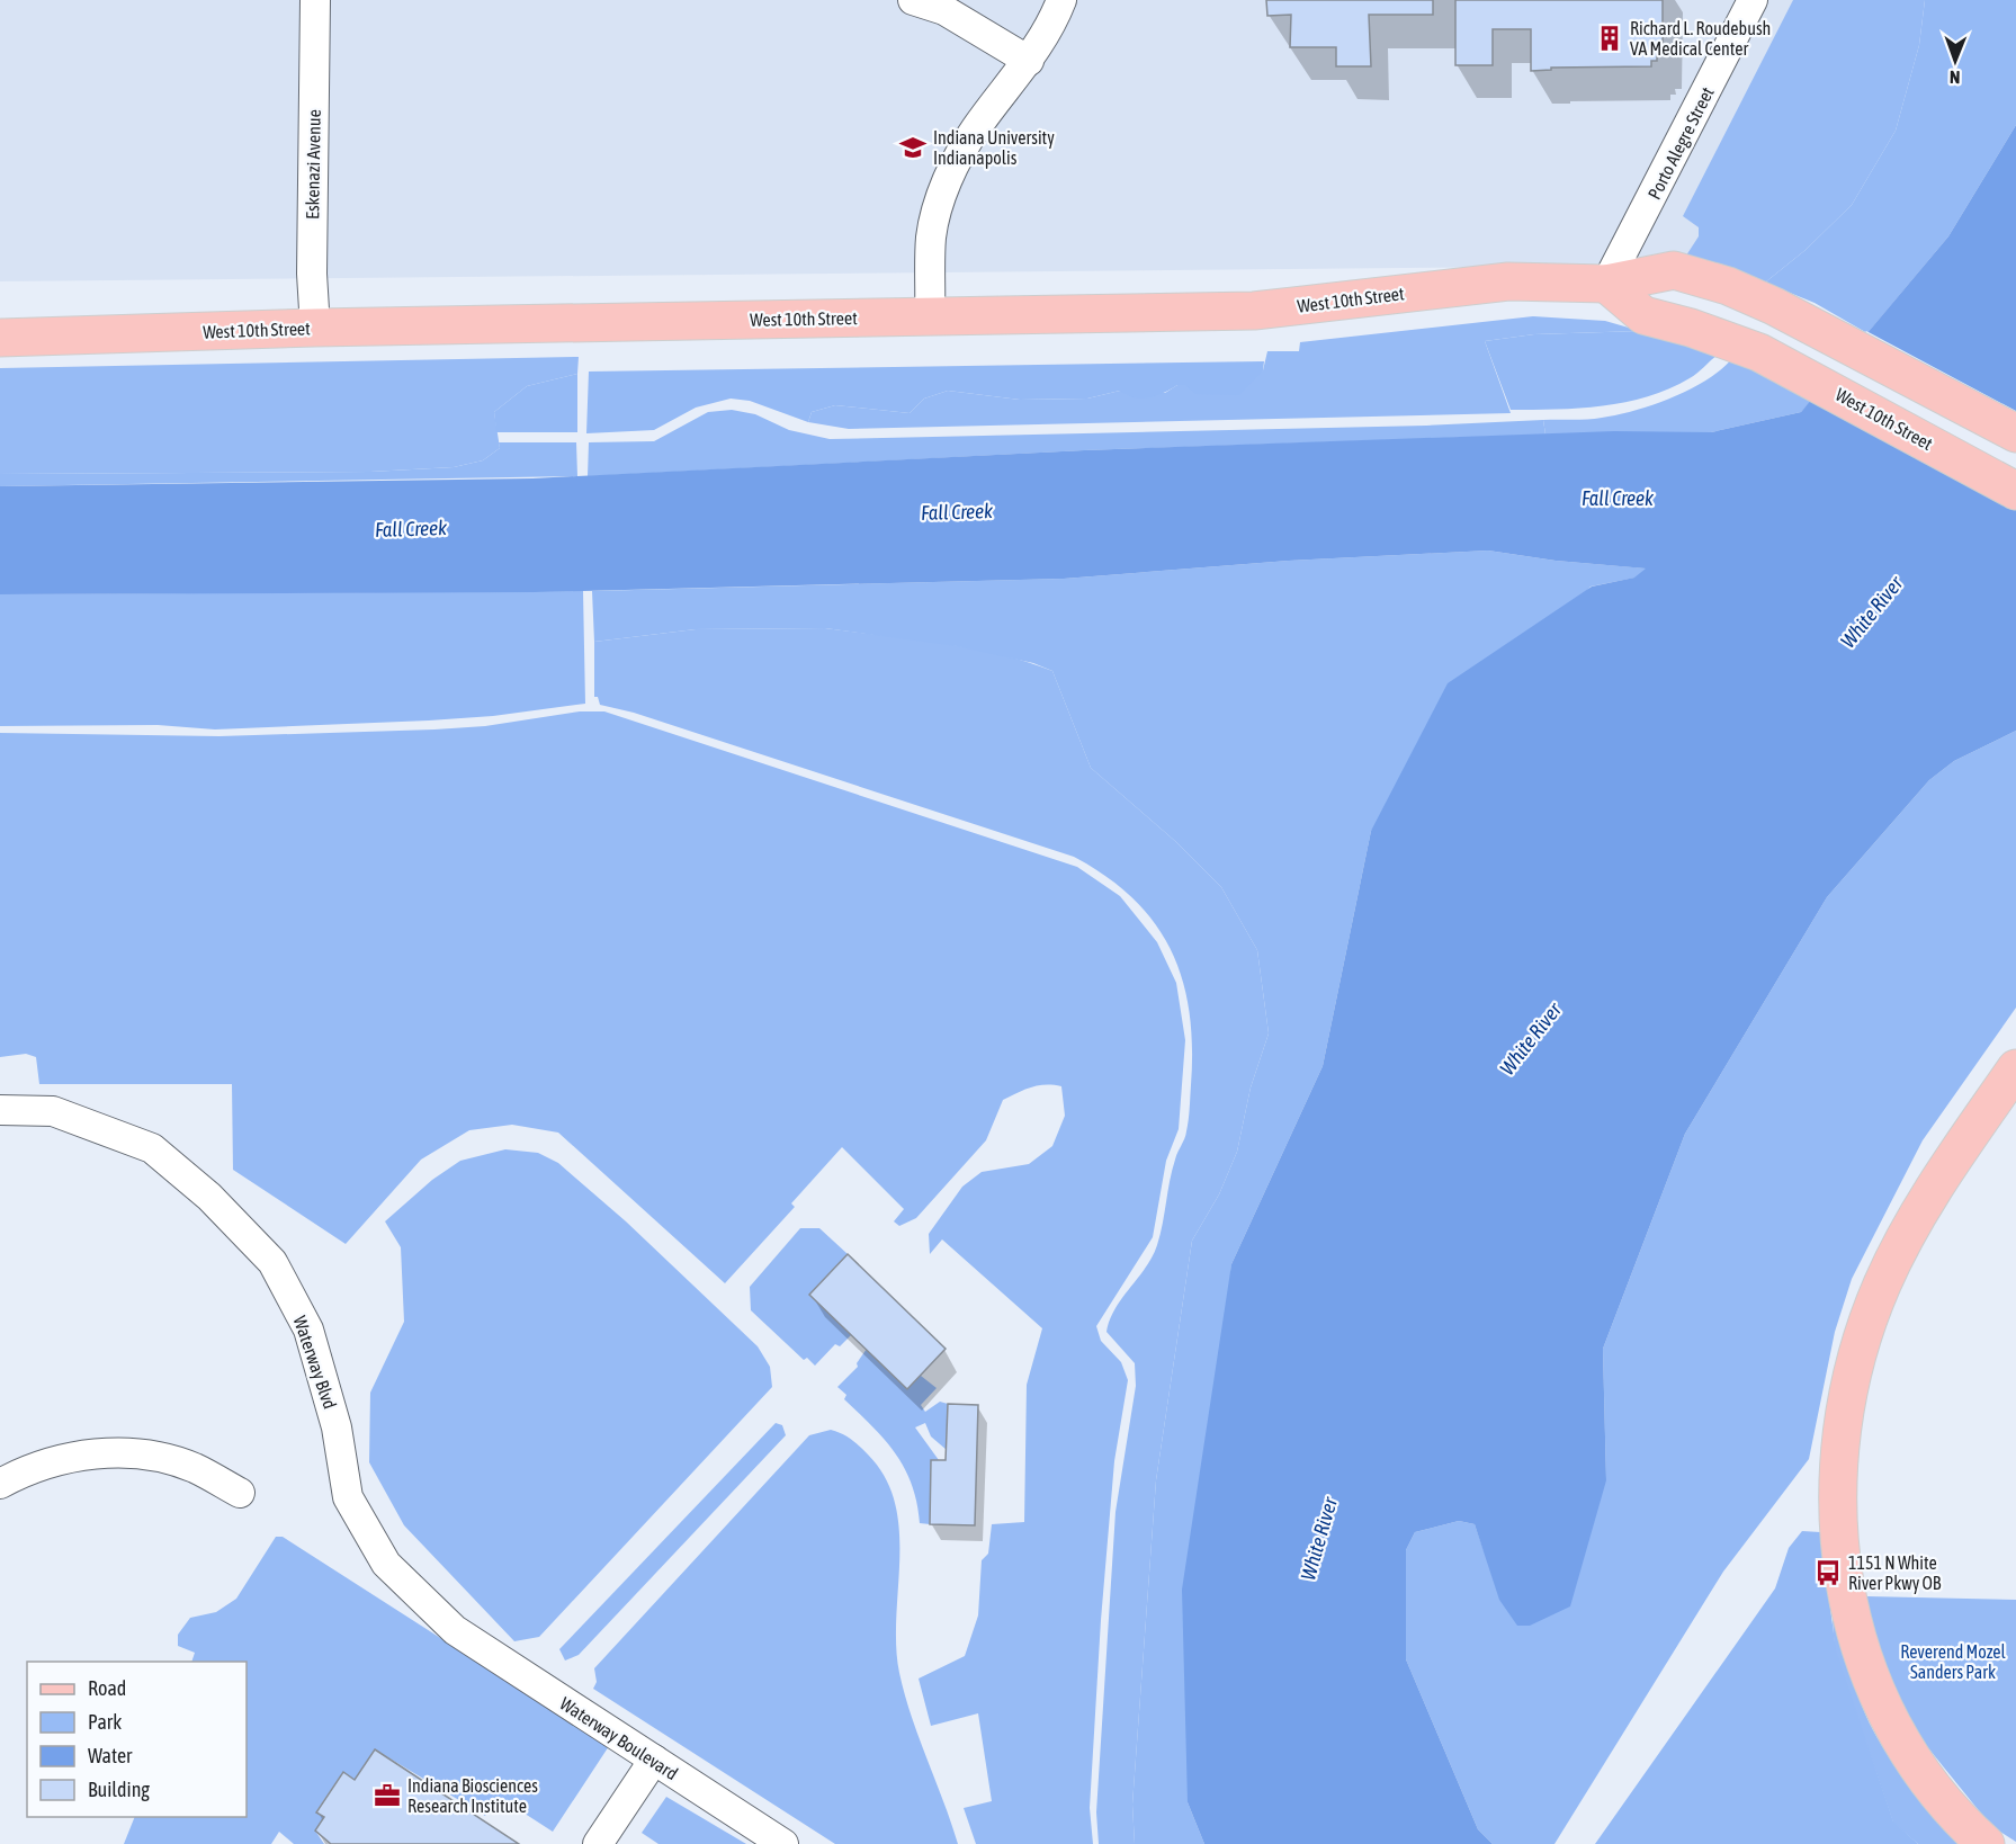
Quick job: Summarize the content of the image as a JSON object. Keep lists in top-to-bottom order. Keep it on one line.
{"streets":{"main road":["West 10th Street"],"street":["Porto Alegre Street","Eskenazi Avenue","Waterway Blvd","Waterway Boulevard"]},"crossings":[["Porto Alegre Street","West 10th Street"],["Eskenazi Avenue","West 10th Street"],["Waterway Blvd","Waterway Boulevard"]],"water":["Fall Creek","White River"],"parks":["Reverend Mozel Sanders Park"],"places":{"building":["Richard L. Roudebush VA Medical Center"],"school or university":["Indiana University Indianapolis"],"bus stop":["1151 N White River Pkwy OB"],"office":["Indiana Biosciences Research Institute"]},"legend":["Road","Park","Water","Building"],"north":"bottom"}
